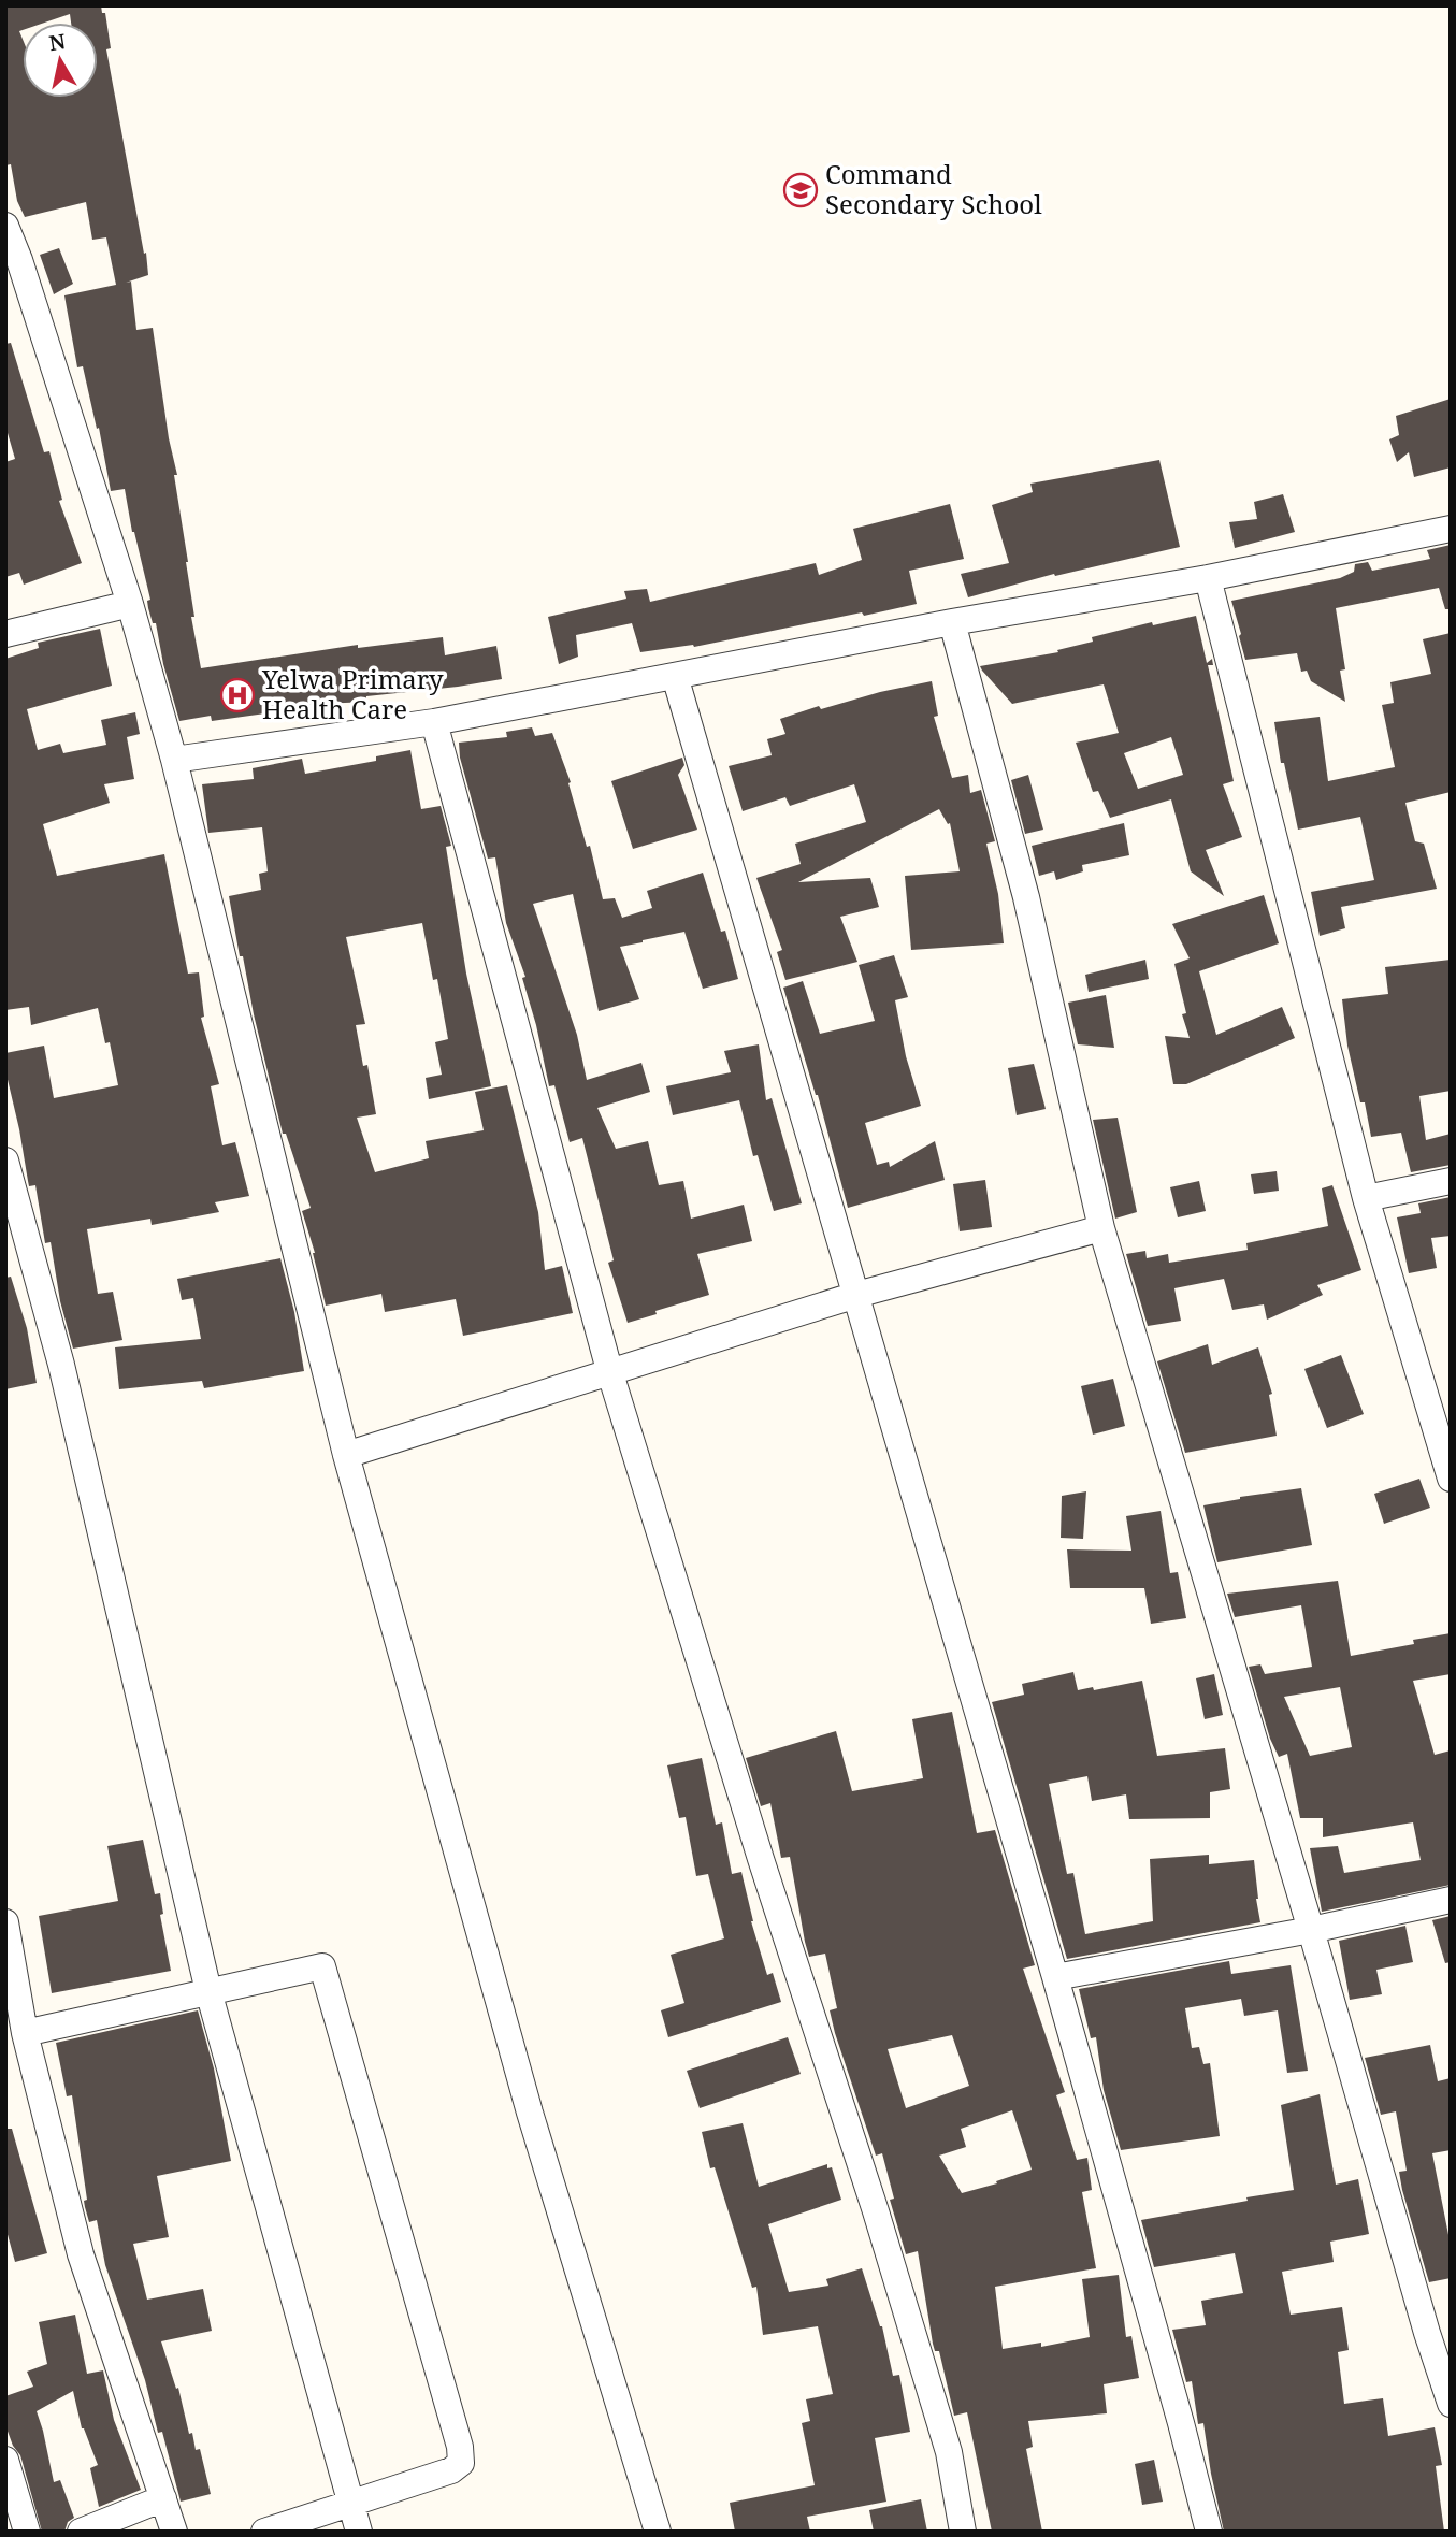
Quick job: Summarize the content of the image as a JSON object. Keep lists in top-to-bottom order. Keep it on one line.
{"places":{"school or university":["Command Secondary School"],"hospital":["Yelwa Primary Health Care"]},"north":"top"}
